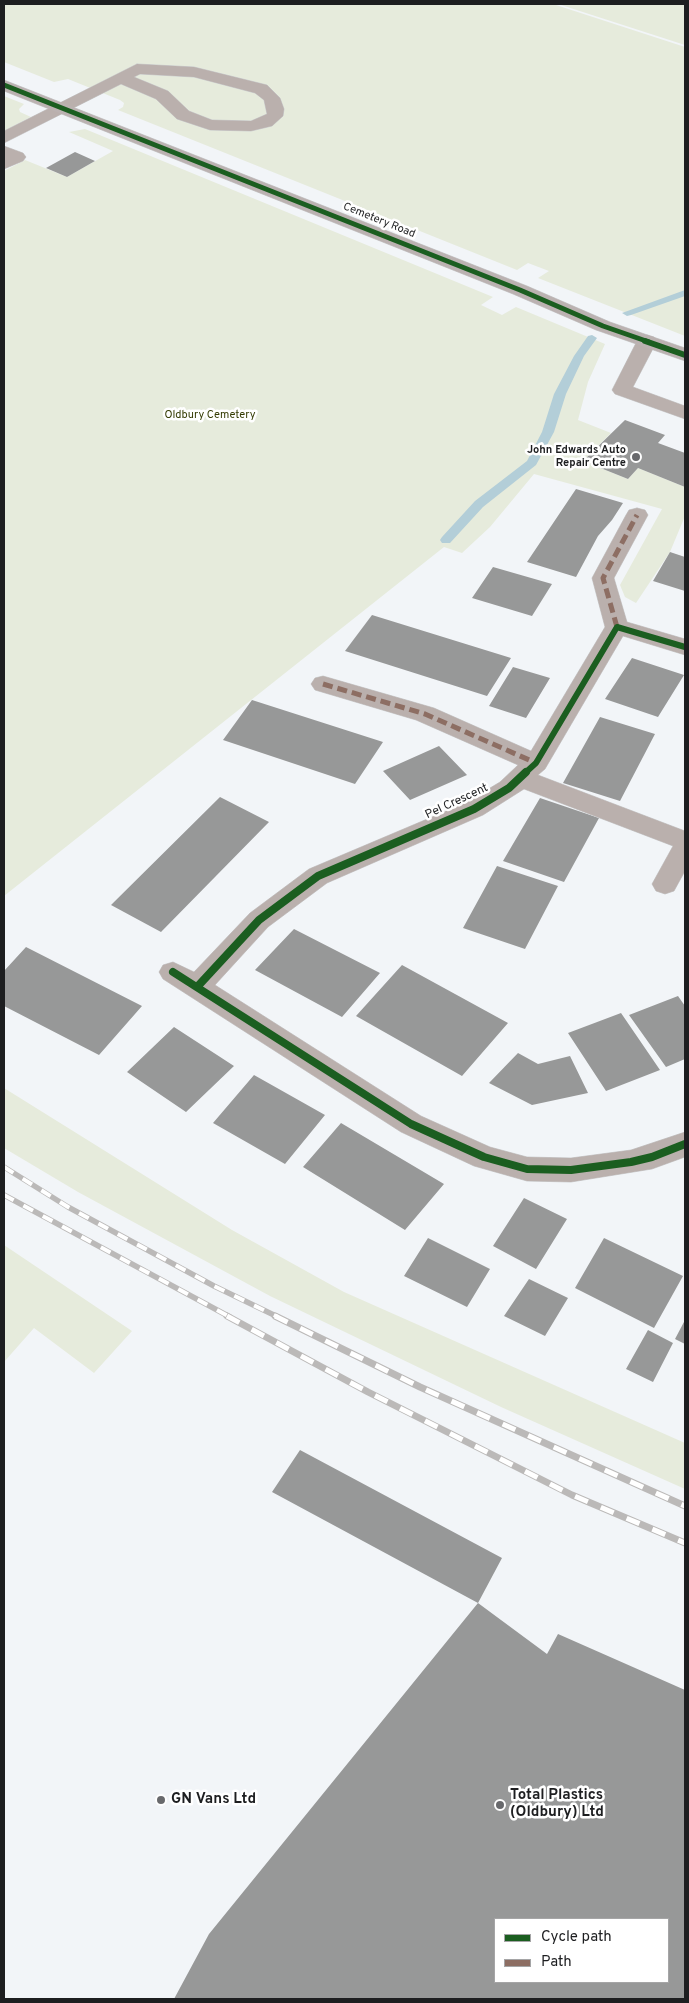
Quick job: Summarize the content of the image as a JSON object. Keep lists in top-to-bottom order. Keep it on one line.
{"streets":{"main road":["Cemetery Road"],"street":["Pel Crescent"]},"parks":["Oldbury Cemetery"],"places":["John Edwards Auto Repair Centre","GN Vans Ltd","Total Plastics (Oldbury) Ltd"],"legend":["Cycle path","Path"]}
